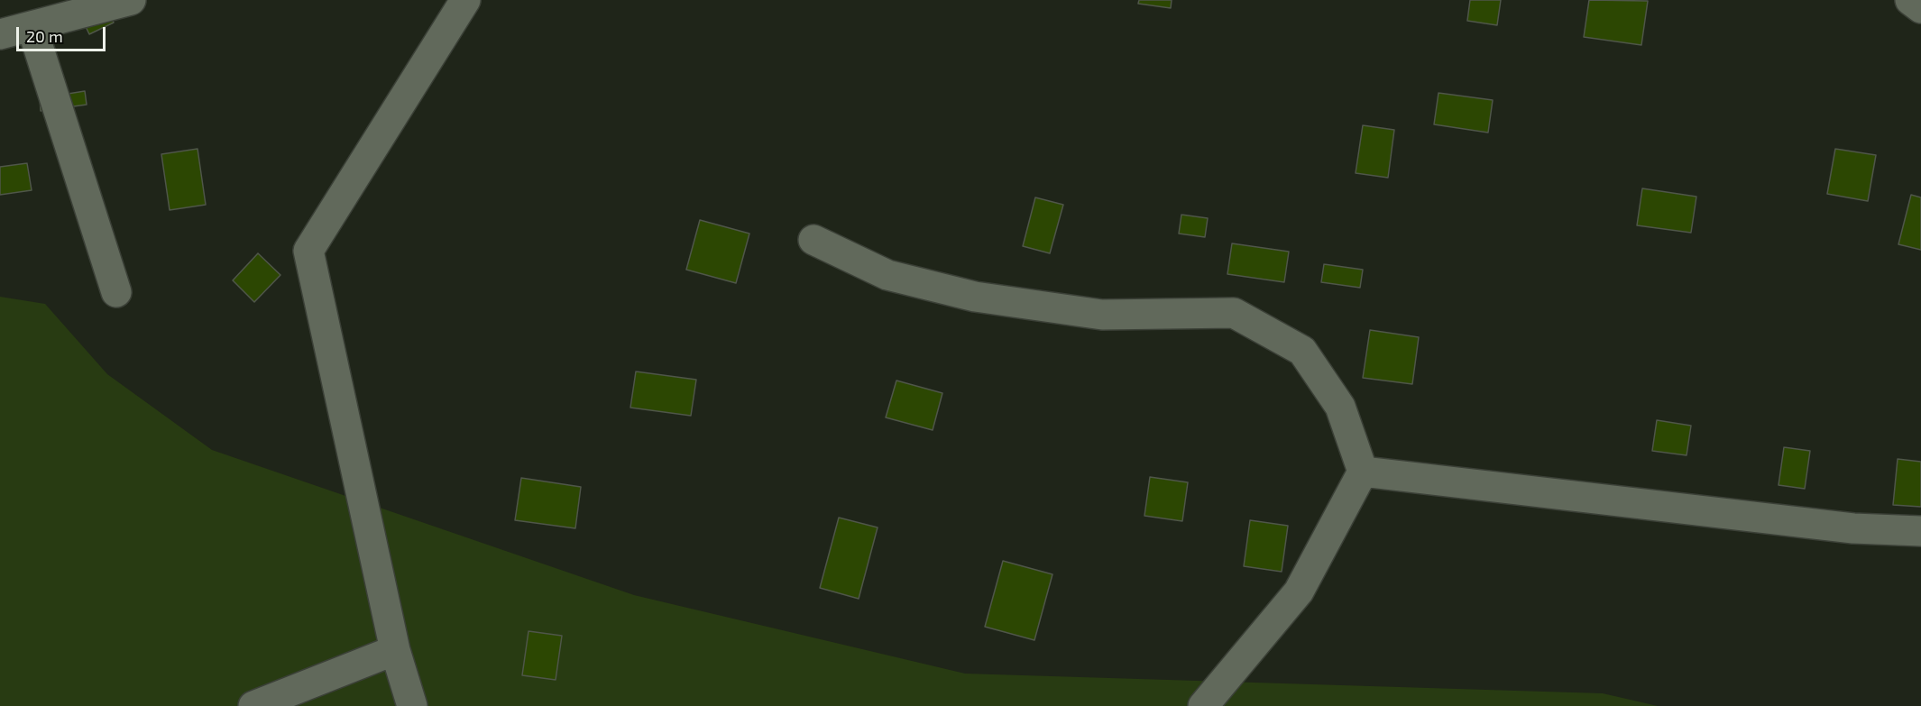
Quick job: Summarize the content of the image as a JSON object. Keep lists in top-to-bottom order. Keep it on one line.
{"scale_bar":"20 m"}
